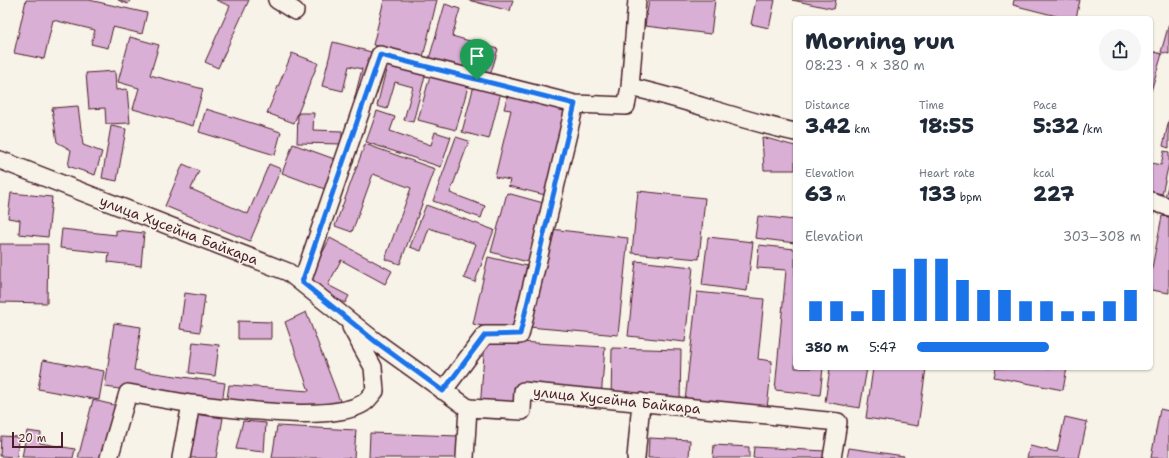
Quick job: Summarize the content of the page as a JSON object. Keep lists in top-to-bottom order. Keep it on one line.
{"streets":{"street":["улица Хусейна Байкара"]},"scale_bar":"20 m","page":{"heading":["Morning run","08:23 · 9 × 380 m"],"stats":[["Distance","3.42 km"],["Time","18:55"],["Pace","5:32 /km"],["Elevation","63 m"],["Heart rate","133 bpm"],["kcal","227"]],"chart":["Elevation","303–308 m"],"list":[{"name":"380 m","note":"5:47"}],"scale":"20 m"}}
